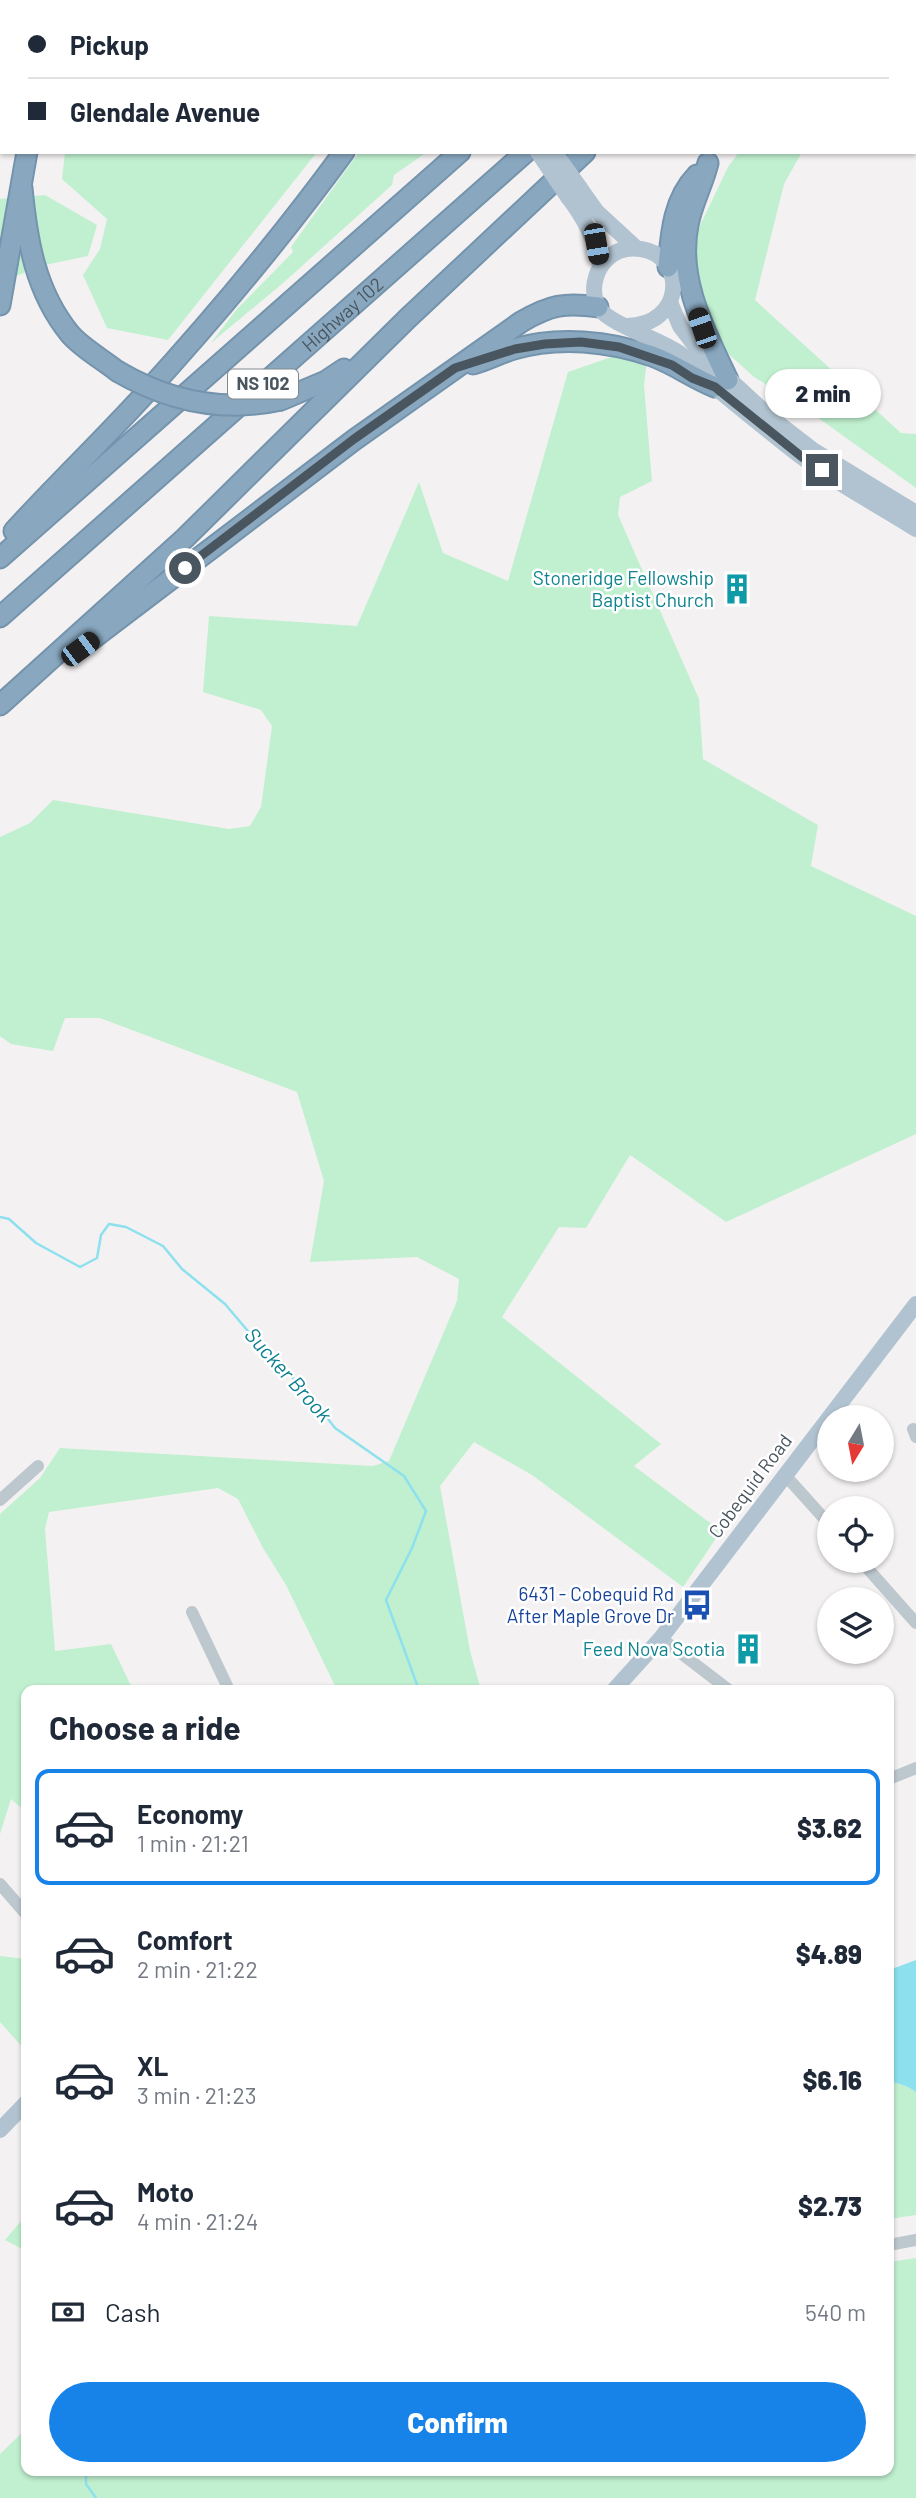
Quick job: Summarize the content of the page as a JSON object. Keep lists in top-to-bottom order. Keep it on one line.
{"streets":{"highway":["Highway 102","NS 102"],"main road":["Cobequid Road"]},"water":["Sucker Brook"],"places":{"building":["Stoneridge Fellowship Baptist Church","Feed Nova Scotia"],"bus stop":["6431 - Cobequid Rd After Maple Grove Dr"]},"north":"bottom","page":{"banner":["Pickup","Glendale Avenue"],"bubble":"2 min","heading":"Choose a ride","list":[{"name":"Economy","note":"1 min · 21:21","value":"$3.62"},{"name":"Comfort","note":"2 min · 21:22","value":"$4.89"},{"name":"XL","note":"3 min · 21:23","value":"$6.16"},{"name":"Moto","note":"4 min · 21:24","value":"$2.73"}],"pay":["Cash","540 m"],"buttons":"Confirm"}}
